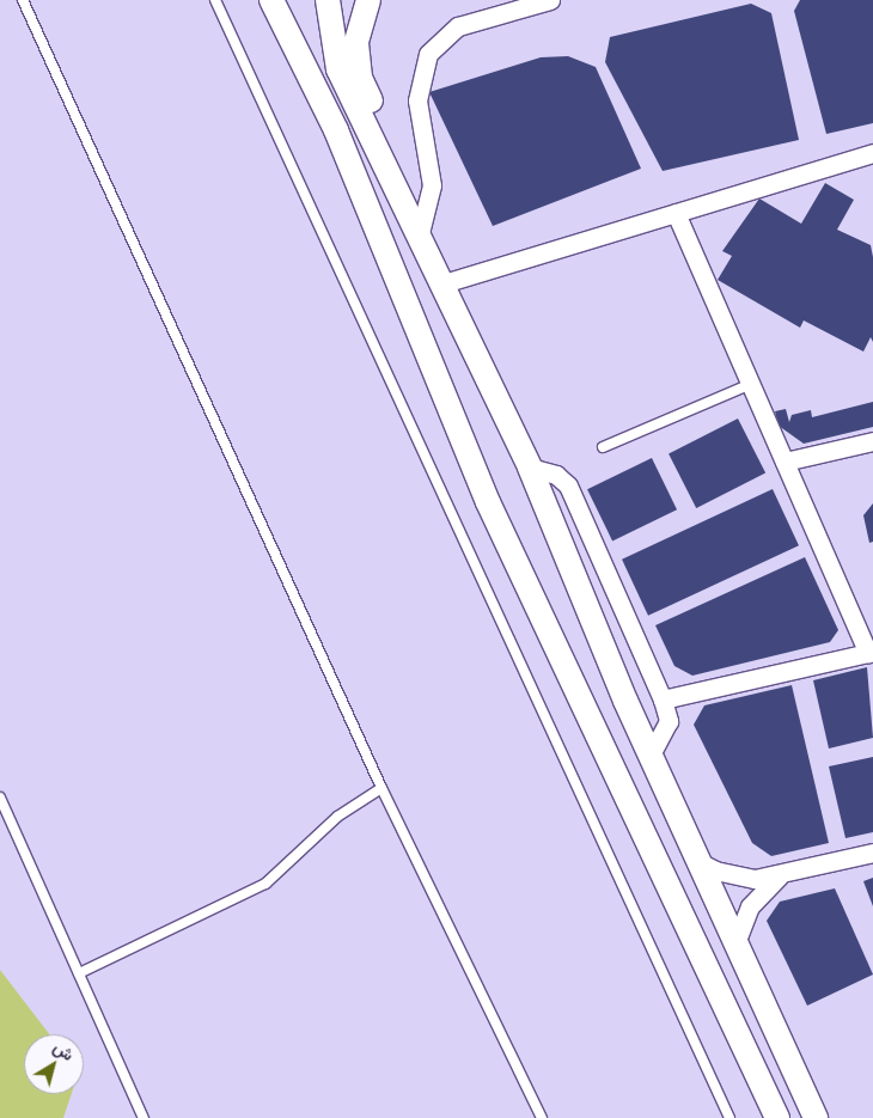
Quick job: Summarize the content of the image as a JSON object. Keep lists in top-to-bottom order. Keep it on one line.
{"north":"top right"}
